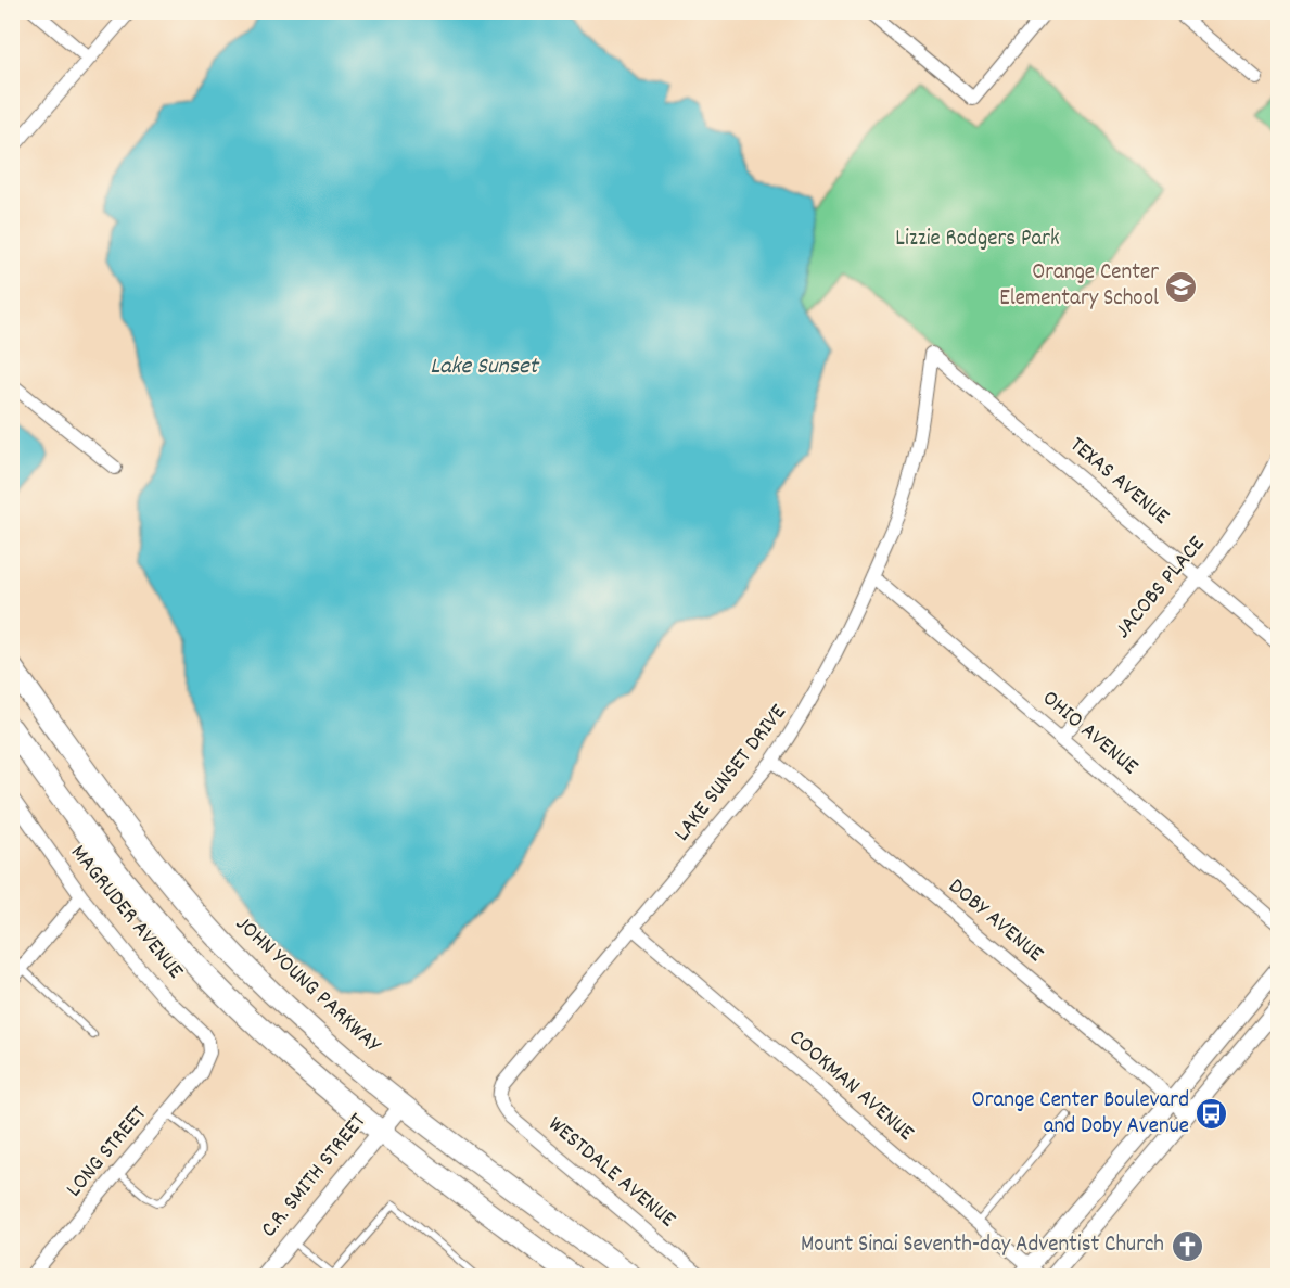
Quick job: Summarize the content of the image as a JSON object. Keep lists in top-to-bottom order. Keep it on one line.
{"streets":{"main road":["JOHN YOUNG PARKWAY"],"street":["TEXAS AVENUE","JACOBS PLACE","OHIO AVENUE","LAKE SUNSET DRIVE","MAGRUDER AVENUE","DOBY AVENUE","COOKMAN AVENUE","LONG STREET","WESTDALE AVENUE","C.R. SMITH STREET"]},"crossings":[["TEXAS AVENUE","JACOBS PLACE"],["TEXAS AVENUE","LAKE SUNSET DRIVE"],["JACOBS PLACE","OHIO AVENUE"],["OHIO AVENUE","LAKE SUNSET DRIVE"],["LAKE SUNSET DRIVE","DOBY AVENUE"],["LAKE SUNSET DRIVE","COOKMAN AVENUE"],["LAKE SUNSET DRIVE","WESTDALE AVENUE"],["MAGRUDER AVENUE","LONG STREET"],["JOHN YOUNG PARKWAY","C.R. SMITH STREET"]],"water":["Lake Sunset"],"parks":["Lizzie Rodgers Park"],"places":{"school or university":["Orange Center Elementary School"],"bus stop":["Orange Center Boulevard and Doby Avenue"],"church":["Mount Sinai Seventh-day Adventist Church"]}}
